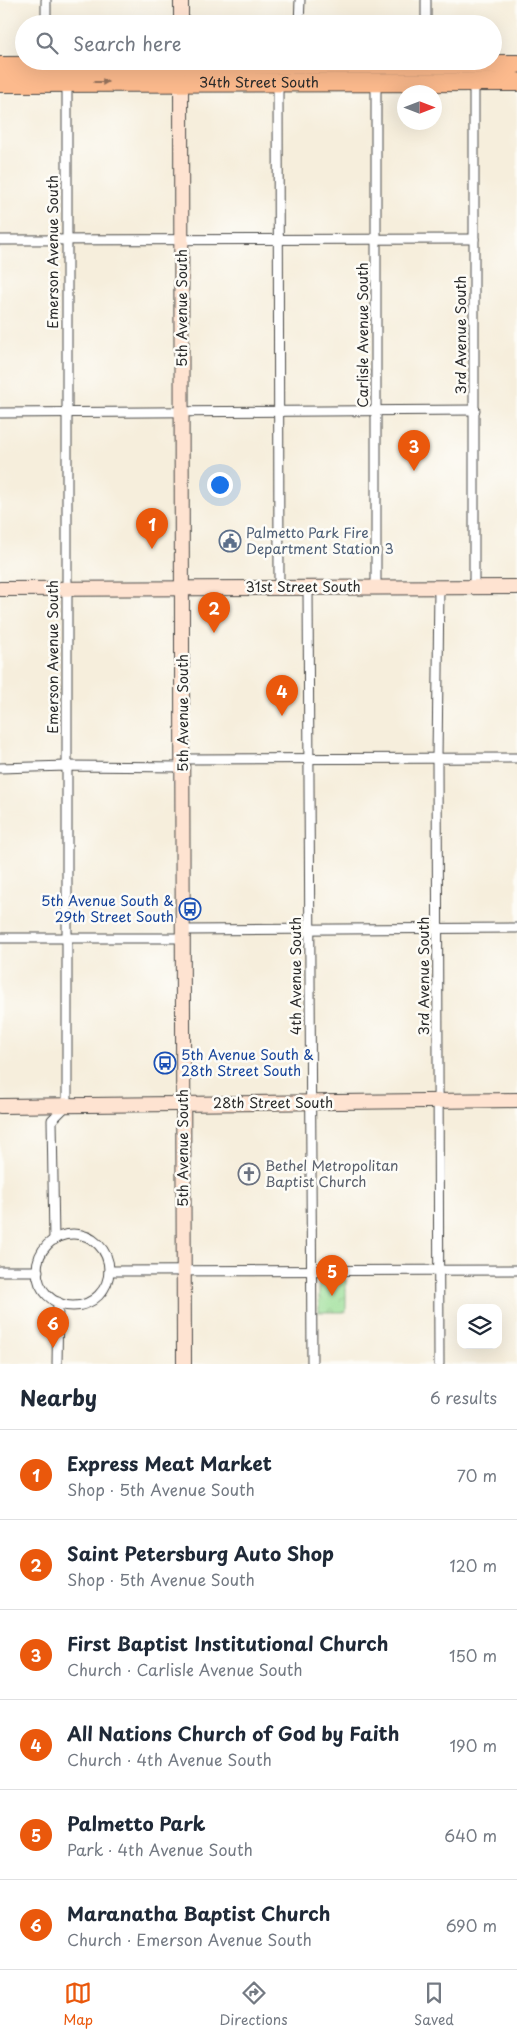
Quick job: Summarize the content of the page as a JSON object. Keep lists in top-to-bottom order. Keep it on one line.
{"streets":{"highway":["34th Street South"],"street":["Emerson Avenue South","5th Avenue South","Carlisle Avenue South","3rd Avenue South","31st Street South","4th Avenue South","28th Street South"]},"crossings":[["34th Street South","Emerson Avenue South"],["34th Street South","5th Avenue South"],["34th Street South","Carlisle Avenue South"],["34th Street South","3rd Avenue South"],["Emerson Avenue South","31st Street South"],["Emerson Avenue South","28th Street South"],["5th Avenue South","31st Street South"],["5th Avenue South","28th Street South"],["Carlisle Avenue South","31st Street South"],["3rd Avenue South","31st Street South"],["3rd Avenue South","28th Street South"],["31st Street South","4th Avenue South"],["4th Avenue South","28th Street South"]],"places":{"public building":["Palmetto Park Fire Department Station 3"],"bus stop":["5th Avenue South & 29th Street South","5th Avenue South & 28th Street South"],"church":["Bethel Metropolitan Baptist Church"]},"north":"right","page":{"search":"Search here","pins":["3","1","2","4","5","6"],"heading":["Nearby","6 results"],"list":[{"mark":"1","name":"Express Meat Market","note":"Shop · 5th Avenue South","value":"70 m"},{"mark":"2","name":"Saint Petersburg Auto Shop","note":"Shop · 5th Avenue South","value":"120 m"},{"mark":"3","name":"First Baptist Institutional Church","note":"Church · Carlisle Avenue South","value":"150 m"},{"mark":"4","name":"All Nations Church of God by Faith","note":"Church · 4th Avenue South","value":"190 m"},{"mark":"5","name":"Palmetto Park","note":"Park · 4th Avenue South","value":"640 m"},{"mark":"6","name":"Maranatha Baptist Church","note":"Church · Emerson Avenue South","value":"690 m"}],"nav":["Map","Directions","Saved"]}}
